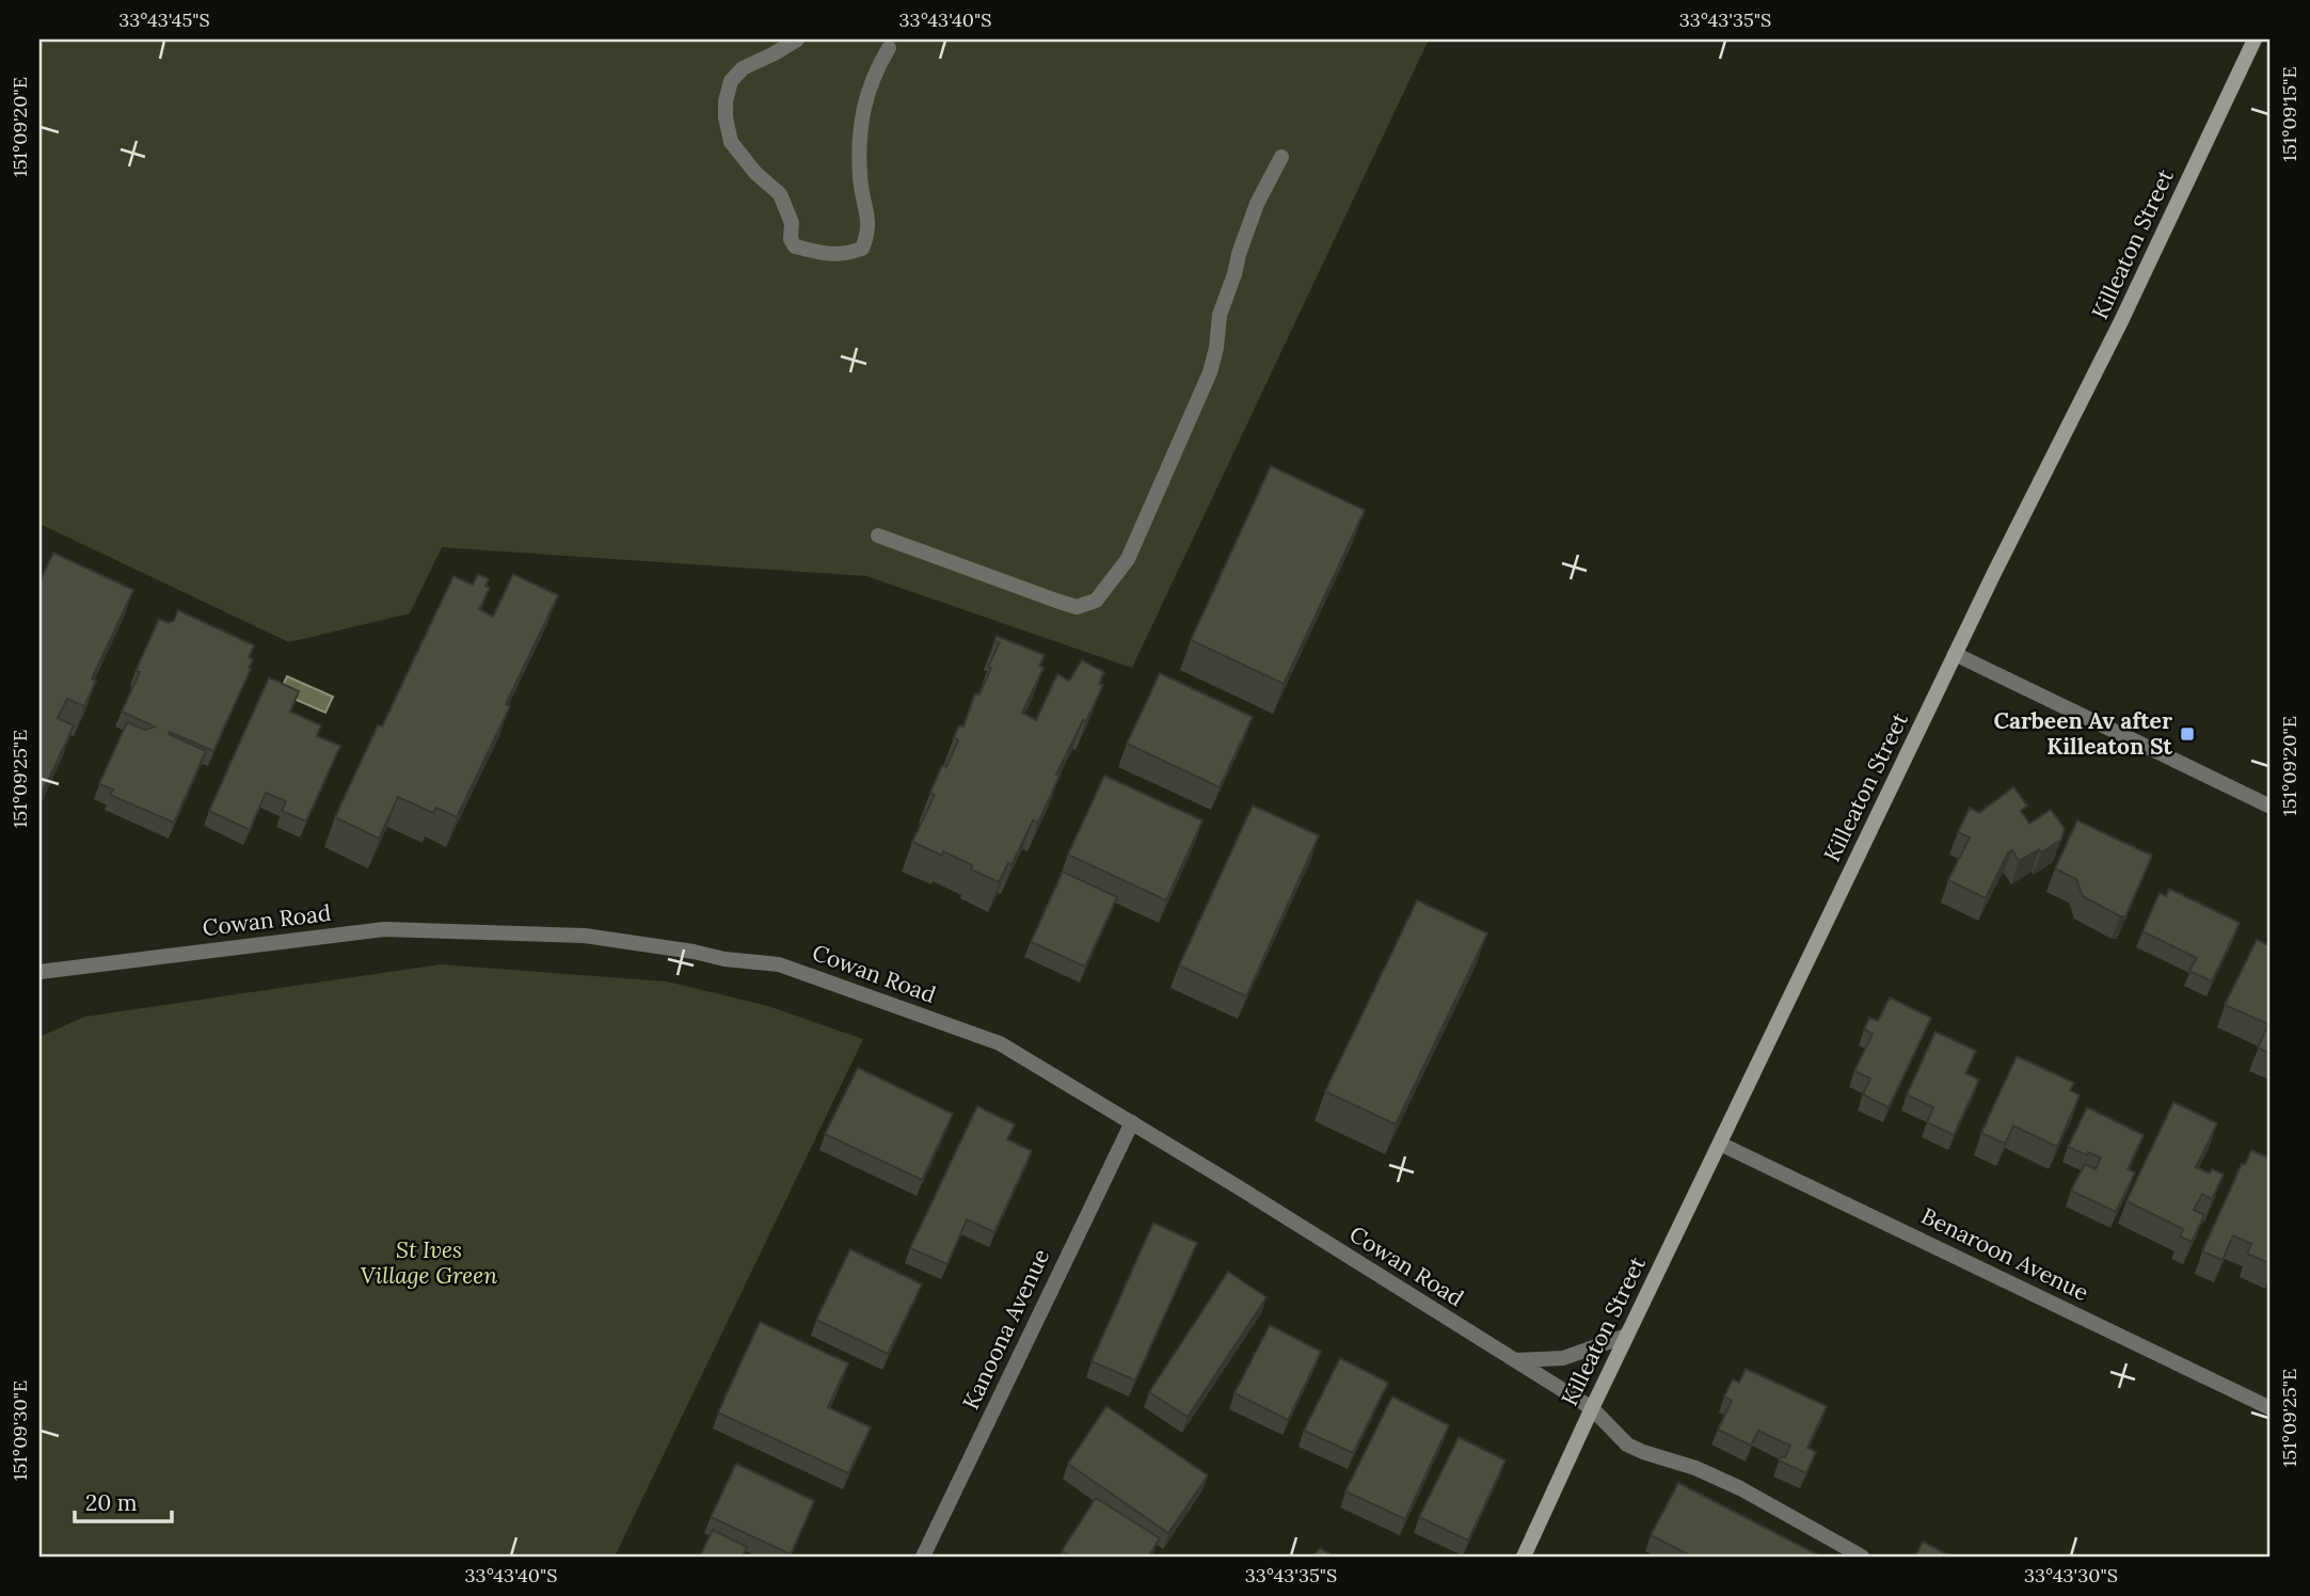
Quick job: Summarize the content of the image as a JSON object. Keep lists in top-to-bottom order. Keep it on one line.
{"streets":{"main road":["Killeaton Street"],"street":["Cowan Road","Benaroon Avenue","Kanoona Avenue"]},"crossings":[["Killeaton Street","Cowan Road"],["Killeaton Street","Benaroon Avenue"],["Cowan Road","Kanoona Avenue"]],"parks":["St Ives Village Green"],"places":{"transit":["Carbeen Av after Killeaton St"]},"scale_bar":"20 m","coordinates":["33°43'45\"S","33°43'40\"S","33°43'35\"S","151°09'15\"E","151°09'20\"E","151°09'25\"E","151°09'30\"E","33°43'30\"S"]}
